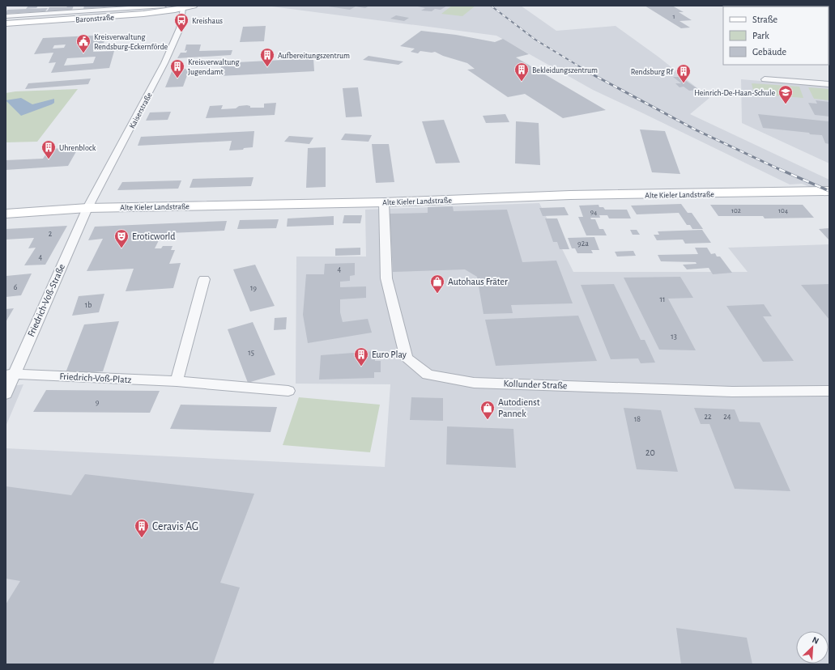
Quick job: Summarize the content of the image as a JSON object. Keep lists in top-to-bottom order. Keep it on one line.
{"streets":{"street":["Baronstraße","Kaiserstraße","Alte Kieler Landstraße","Friedrich-Voß-Straße","Friedrich-Voß-Platz","Kollunder Straße"]},"crossings":[["Baronstraße","Kaiserstraße"],["Kaiserstraße","Alte Kieler Landstraße"],["Kaiserstraße","Friedrich-Voß-Straße"],["Alte Kieler Landstraße","Friedrich-Voß-Straße"],["Alte Kieler Landstraße","Kollunder Straße"],["Friedrich-Voß-Straße","Friedrich-Voß-Platz"]],"places":{"bus stop":["Kreishaus"],"public building":["Kreisverwaltung Rendsburg-Eckernförde"],"building":["Aufbereitungszentrum","Kreisverwaltung Jugendamt","Bekleidungszentrum","Rendsburg Rf","Uhrenblock","Euro Play","Ceravis AG"],"school or university":["Heinrich-De-Haan-Schule"],"theatre":["Eroticworld"],"shop":["Autohaus Fräter","Autodienst Pannek"]},"house_numbers":["1","102","104","94","2","92a","4","4","6","19","11","1b","13","15","9","22","24","18","20"],"legend":["Straße","Park","Gebäude"],"north":"top right"}
